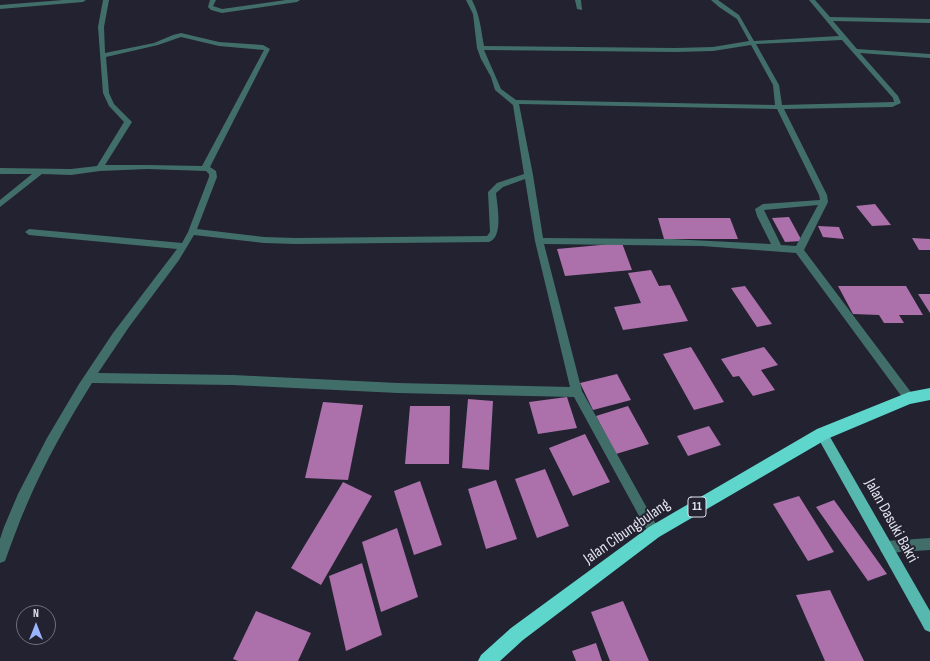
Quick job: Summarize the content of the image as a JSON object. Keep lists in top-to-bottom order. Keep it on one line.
{"streets":{"highway":["11","Jalan Cibungbulang"],"main road":["Jalan Dasuki Bakri"]},"crossings":[["Jalan Dasuki Bakri","Jalan Cibungbulang"]],"north":"top"}
